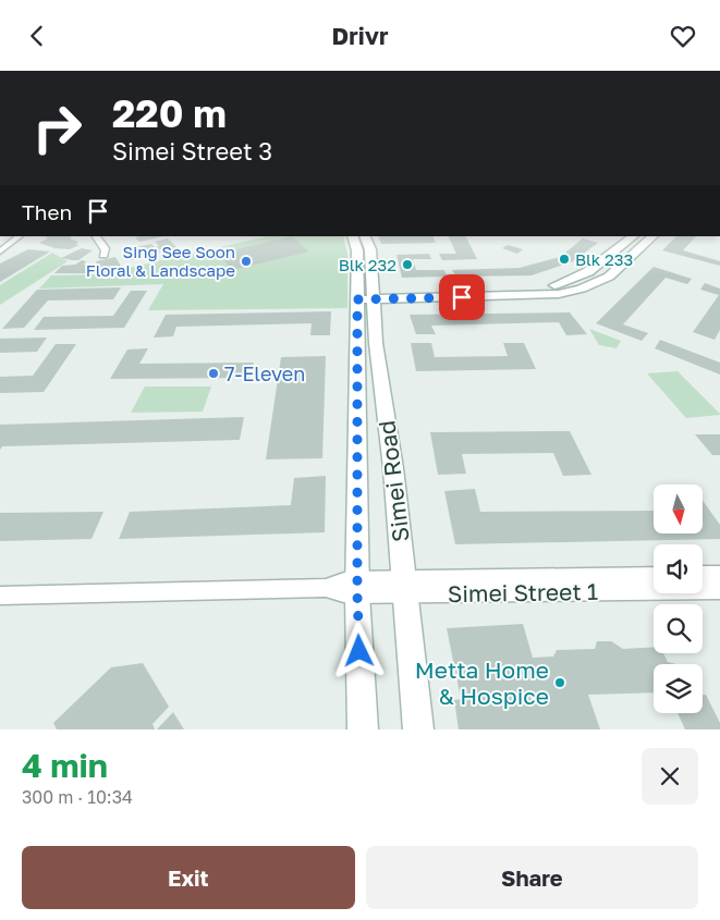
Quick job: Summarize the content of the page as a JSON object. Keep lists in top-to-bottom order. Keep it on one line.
{"streets":{"main road":["Simei Road"],"street":["Simei Street 1"]},"crossings":[["Simei Road","Simei Street 1"]],"places":["Blk 233","Sing See Soon Floral & Landscape","Blk 232","7-Eleven","Metta Home & Hospice"],"north":"bottom","page":{"header":"Drivr","turn":["220 m","Simei Street 3"],"then":"Then","heading":["4 min","300 m · 10:34"],"buttons":["Exit","Share"]}}
